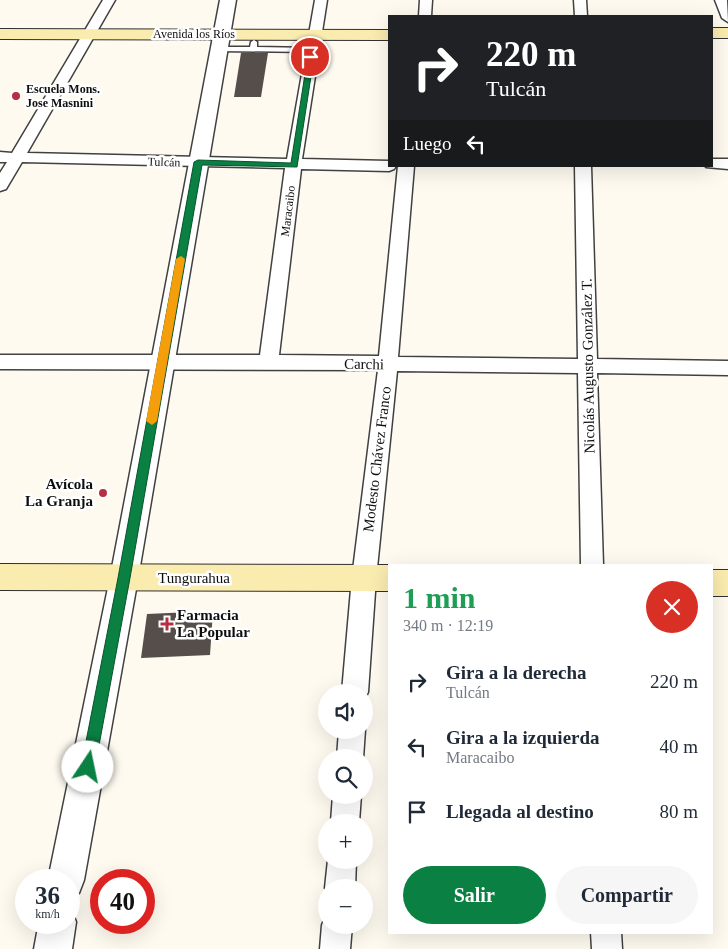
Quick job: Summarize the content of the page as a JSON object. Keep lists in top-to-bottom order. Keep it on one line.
{"streets":{"main road":["Avenida los Ríos","Tungurahua"],"street":["Tulcán","Maracaibo","Carchi","Nicolás Augusto González T.","Modesto Chávez Franco"]},"crossings":[["Avenida los Ríos","Maracaibo"],["Tulcán","Maracaibo"],["Maracaibo","Carchi"],["Carchi","Nicolás Augusto González T."],["Carchi","Modesto Chávez Franco"],["Modesto Chávez Franco","Tungurahua"]],"places":{"other":["Escuela Mons. Jose Masnini","Avícola La Granja"],"health":["Farmacia La Popular"]},"page":{"turn":["220 m","Tulcán"],"then":"Luego","heading":["1 min","340 m · 12:19"],"list":[{"name":"Gira a la derecha","note":"Tulcán","value":"220 m"},{"name":"Gira a la izquierda","note":"Maracaibo","value":"40 m"},{"name":"Llegada al destino","value":"80 m"}],"map_buttons":["+","−"],"buttons":["Salir","Compartir"],"speed":"36 km/h","limit":"40"}}
